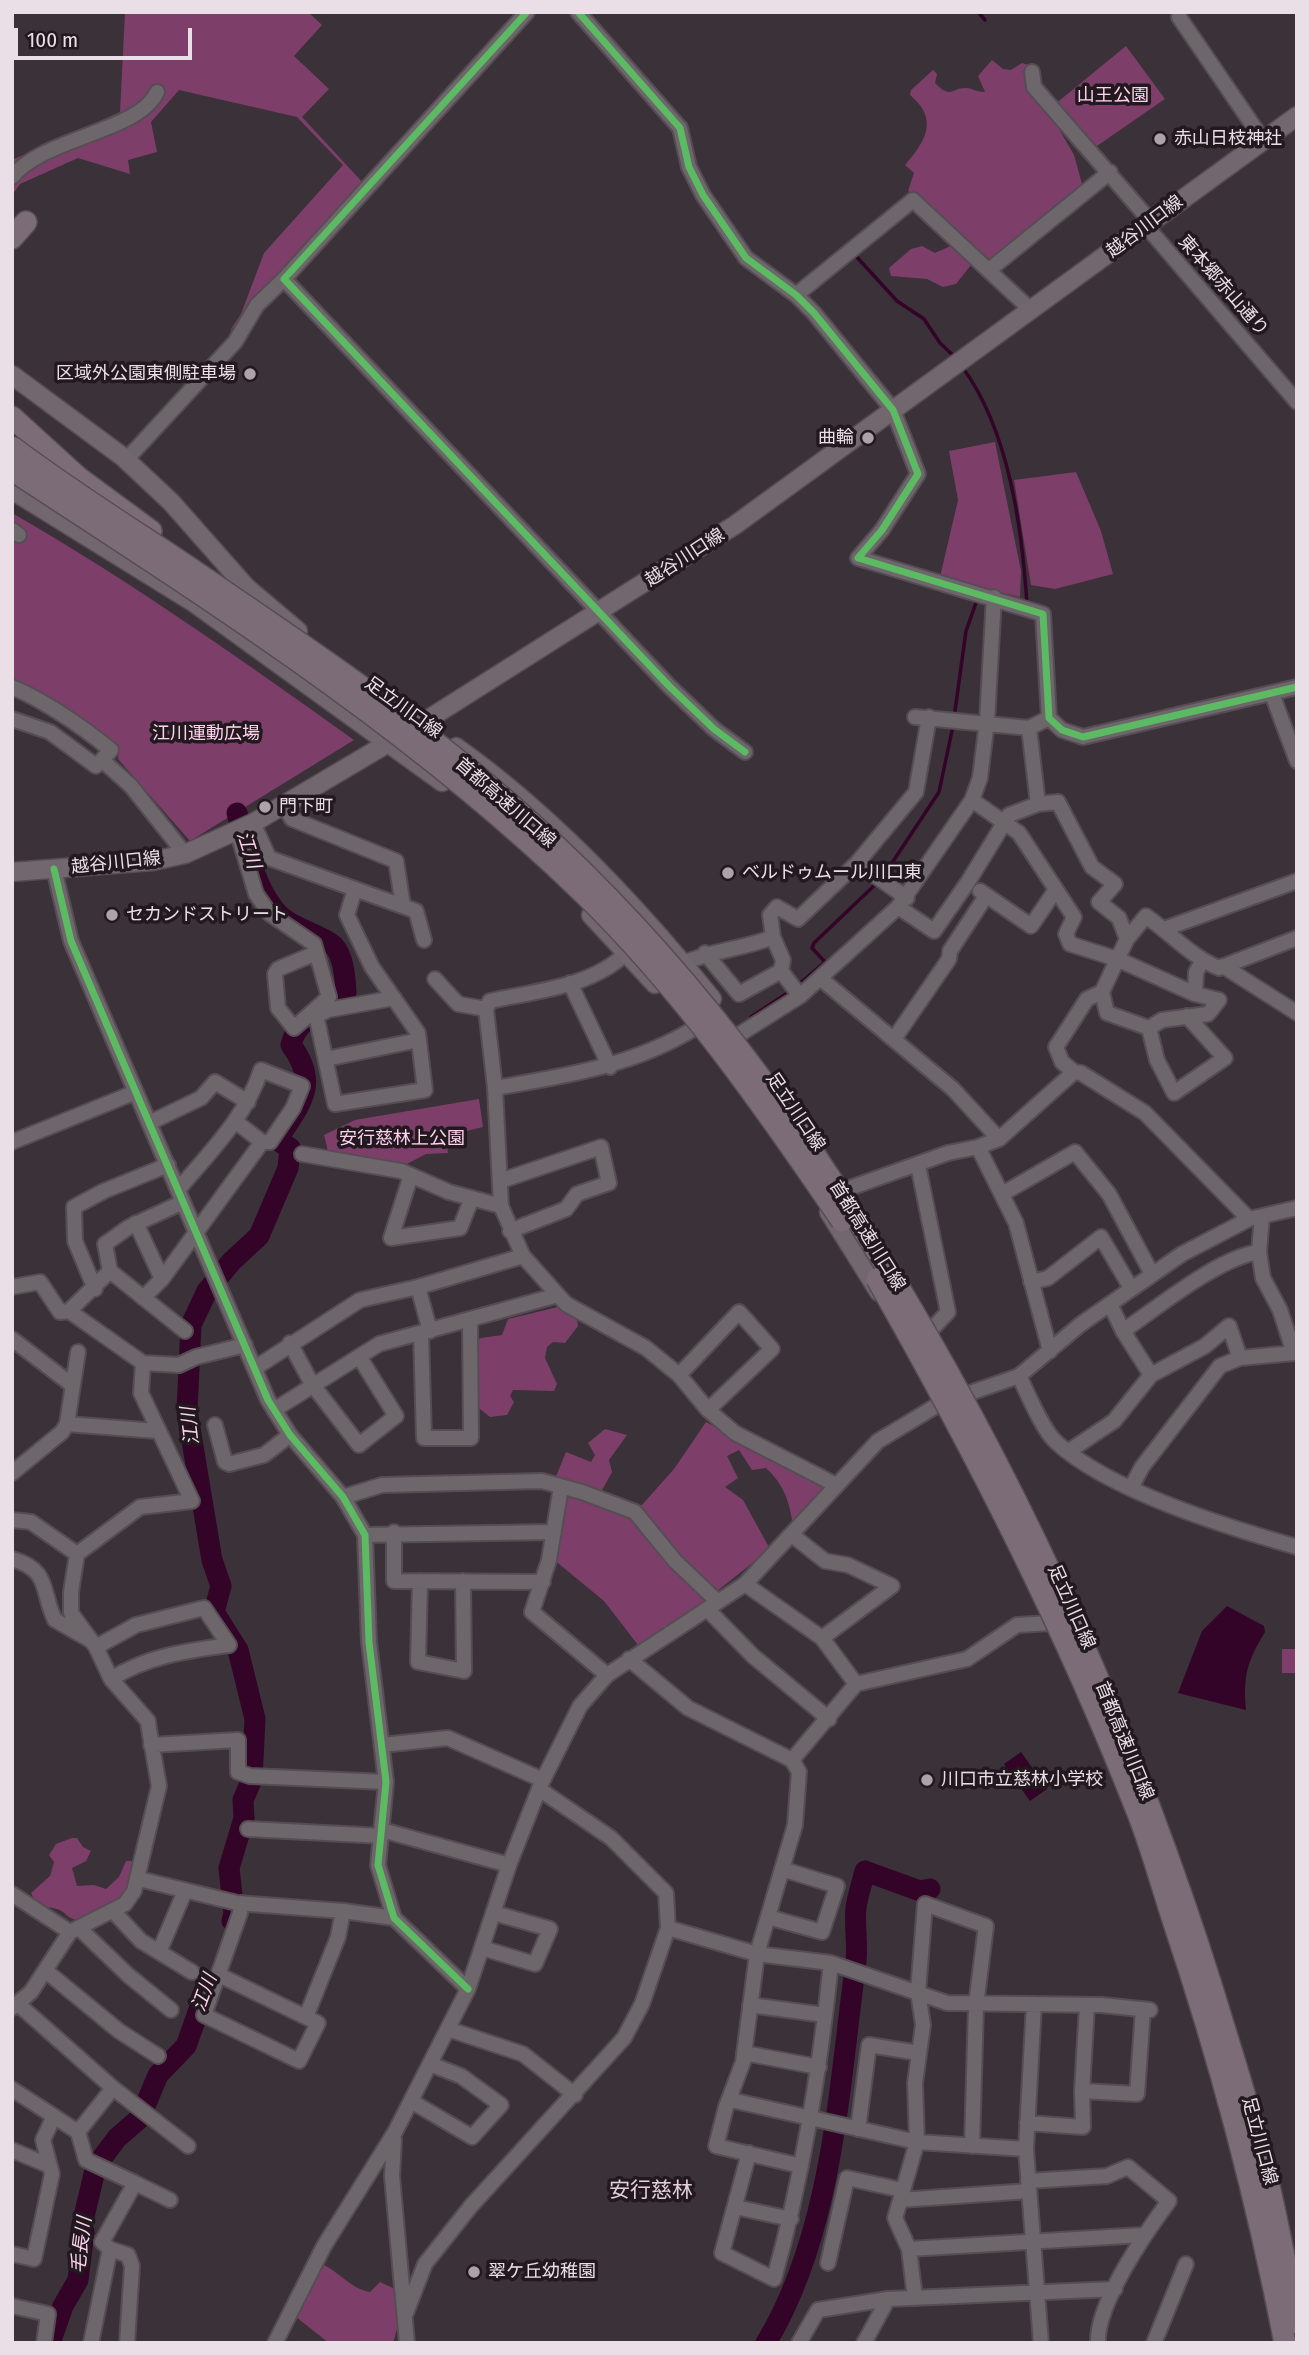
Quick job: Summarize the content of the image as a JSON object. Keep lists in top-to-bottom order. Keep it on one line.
{"streets":{"highway":["首都高速川口線"],"main road":["越谷川口線","足立川口線"],"street":["東本郷赤山通り"]},"crossings":[["越谷川口線","東本郷赤山通り"],["越谷川口線","足立川口線"],["足立川口線","首都高速川口線"]],"districts":["安行慈林"],"water":["江川","毛長川"],"parks":["山王公園","江川運動広場","安行慈林上公園"],"places":["赤山日枝神社","区域外公園東側駐車場","曲輪","門下町","ベルドゥムール川口東","セカンドストリート","川口市立慈林小学校","翠ケ丘幼稚園"],"scale_bar":"100 m"}
